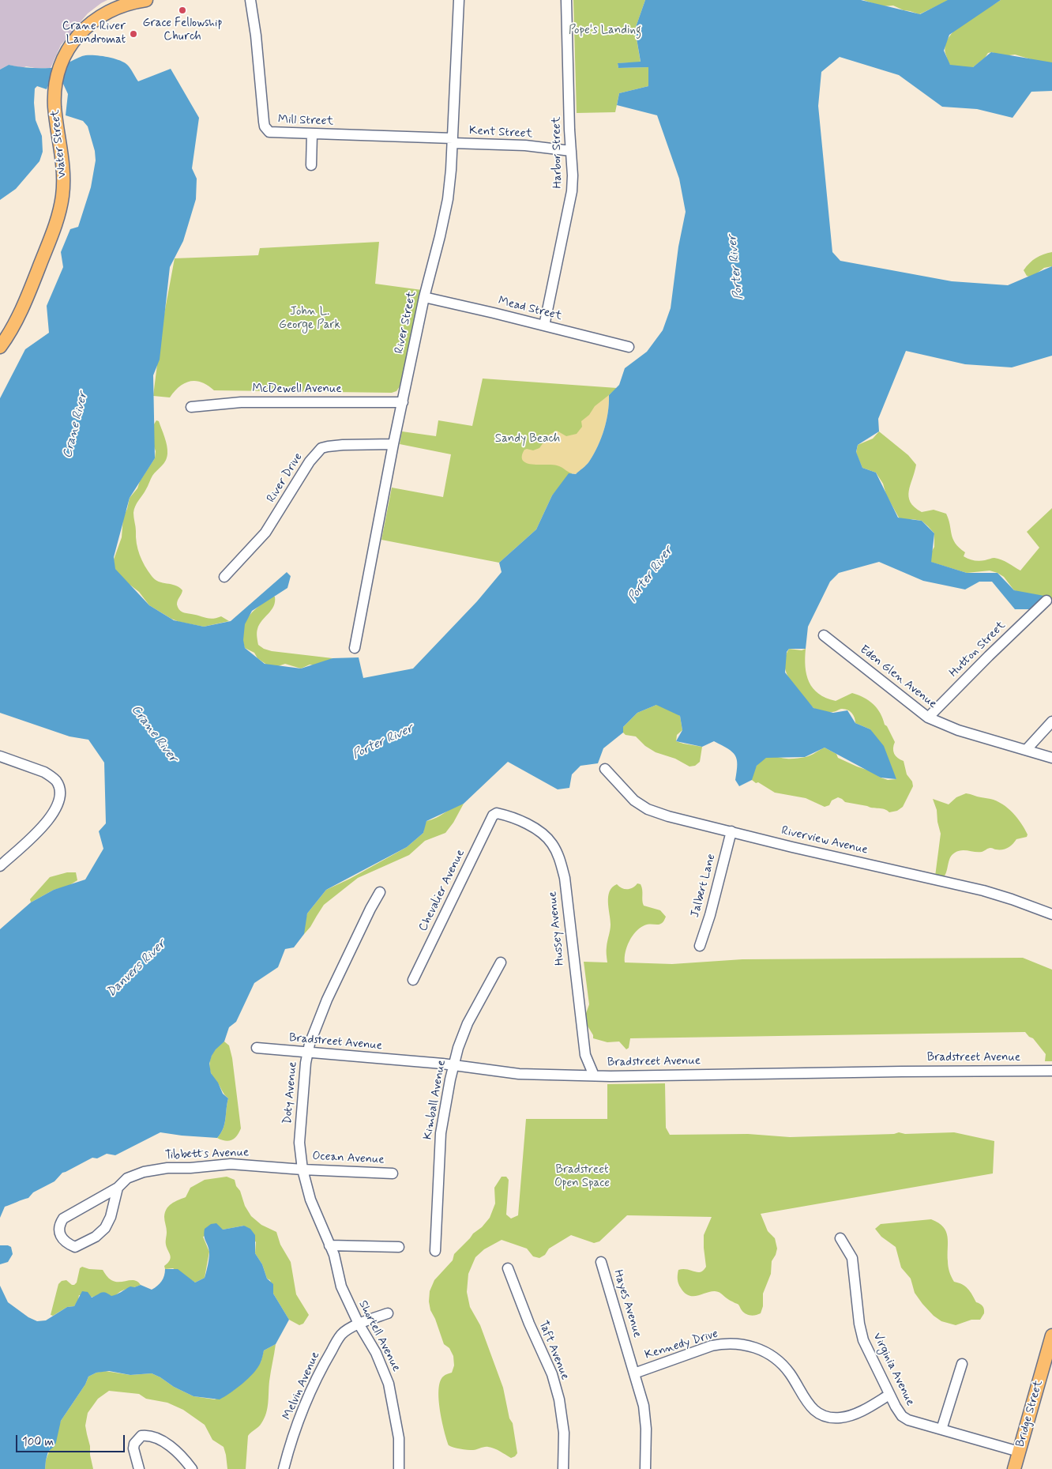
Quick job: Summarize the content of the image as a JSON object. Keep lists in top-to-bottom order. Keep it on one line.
{"streets":{"main road":["Water Street","Bridge Street"],"street":["Mill Street","Kent Street","Harbor Street","Mead Street","River Street","McDewell Avenue","River Drive","Hutton Street","Eden Glen Avenue","Riverview Avenue","Jalbert Lane","Chevalier Avenue","Hussey Avenue","Bradstreet Avenue","Doty Avenue","Kimball Avenue","Tibbetts Avenue","Ocean Avenue","Hayes Avenue","Shortell Avenue","Kennedy Drive","Taft Avenue","Virginia Avenue","Melvin Avenue"]},"crossings":[["Mill Street","Kent Street"],["Mill Street","River Street"],["Kent Street","Harbor Street"],["Kent Street","River Street"],["Harbor Street","Mead Street"],["Mead Street","River Street"],["River Street","McDewell Avenue"],["River Street","River Drive"],["Hutton Street","Eden Glen Avenue"],["Riverview Avenue","Jalbert Lane"],["Chevalier Avenue","Hussey Avenue"],["Hussey Avenue","Bradstreet Avenue"],["Bradstreet Avenue","Doty Avenue"],["Bradstreet Avenue","Kimball Avenue"],["Doty Avenue","Tibbetts Avenue"],["Doty Avenue","Ocean Avenue"],["Doty Avenue","Shortell Avenue"],["Tibbetts Avenue","Ocean Avenue"],["Hayes Avenue","Kennedy Drive"],["Shortell Avenue","Melvin Avenue"],["Kennedy Drive","Virginia Avenue"],["Virginia Avenue","Bridge Street"]],"water":["Porter River","Crane River","Danvers River"],"parks":["Pope's Landing","John L. George Park","Sandy Beach","Bradstreet Open Space"],"places":["Grace Fellowship Church","Crane River Laundromat"],"scale_bar":"100 m"}
